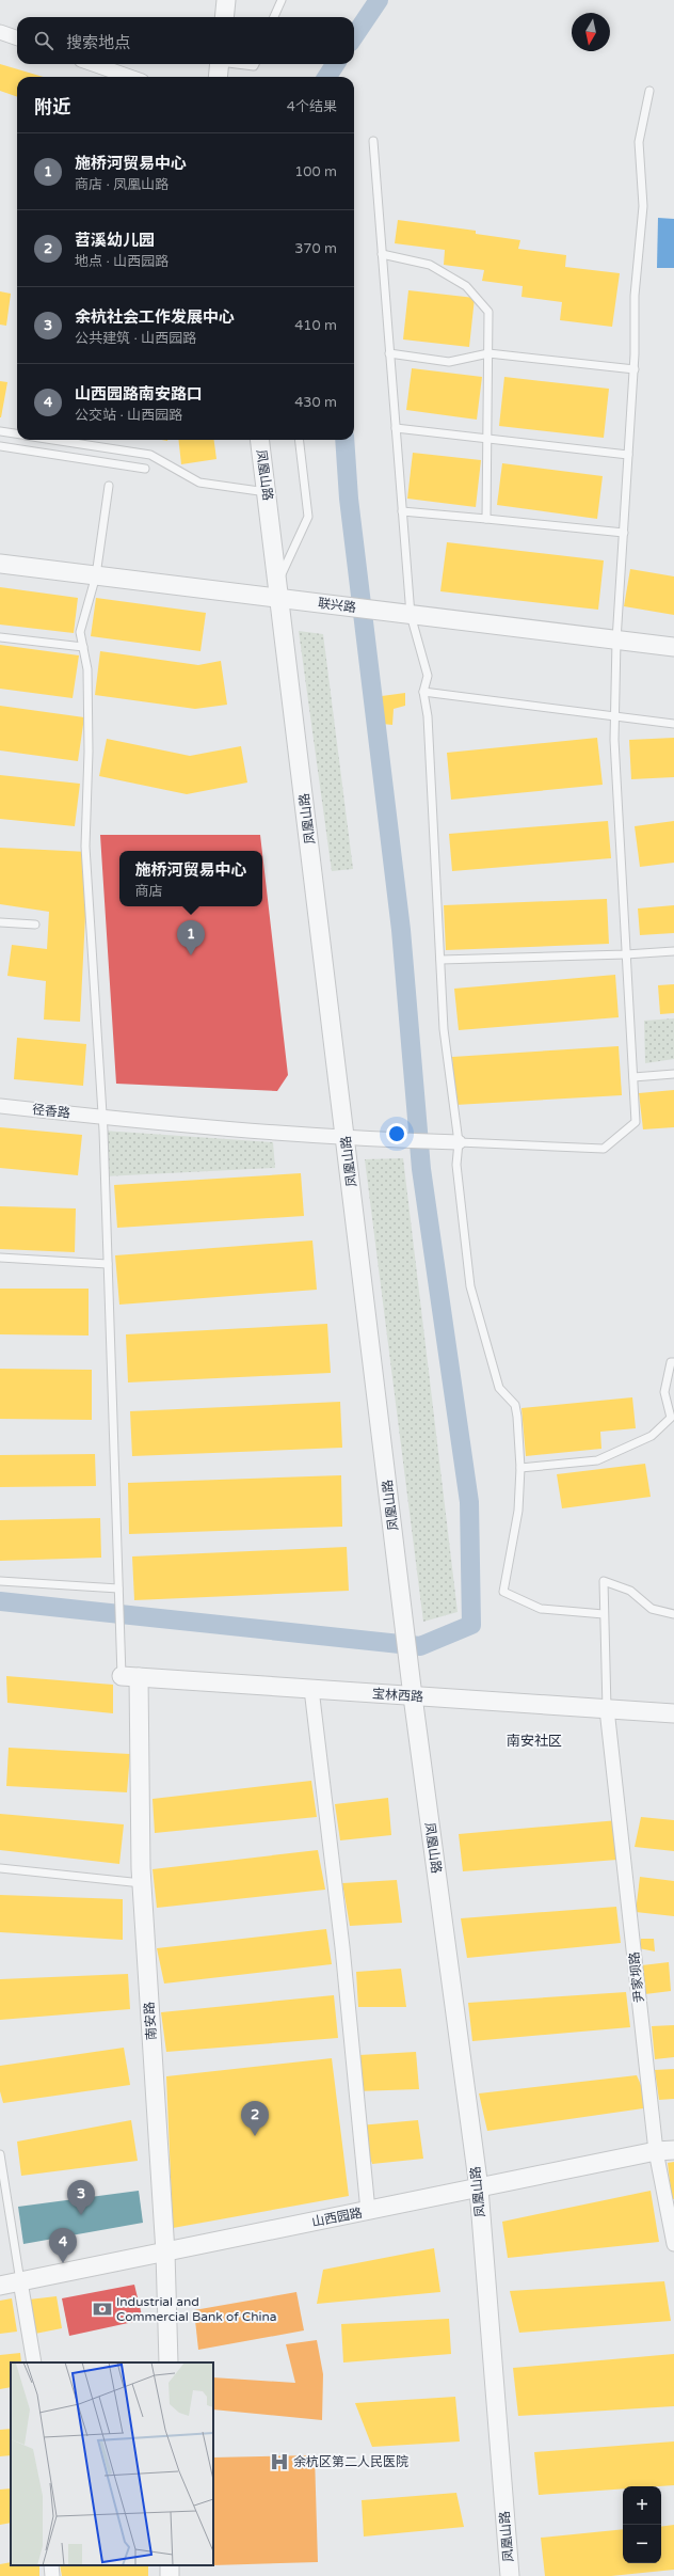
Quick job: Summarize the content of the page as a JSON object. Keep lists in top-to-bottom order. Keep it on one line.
{"streets":{"street":["凤凰山路","联兴路","径香路","宝林西路","尹家坝路","南安路","山西园路"]},"crossings":[["凤凰山路","联兴路"],["凤凰山路","径香路"],["凤凰山路","宝林西路"],["凤凰山路","山西园路"],["宝林西路","尹家坝路"],["宝林西路","南安路"],["尹家坝路","山西园路"],["南安路","山西园路"]],"districts":["南安社区"],"places":{"bank":["Industrial and Commercial Bank of China"],"hospital":["余杭区第二人民医院"]},"north":"bottom","page":{"search":"搜索地点","heading":["附近","4个结果"],"list":[{"mark":"1","name":"施桥河贸易中心","note":"商店 · 凤凰山路","value":"100 m"},{"mark":"2","name":"苕溪幼儿园","note":"地点 · 山西园路","value":"370 m"},{"mark":"3","name":"余杭社会工作发展中心","note":"公共建筑 · 山西园路","value":"410 m"},{"mark":"4","name":"山西园路南安路口","note":"公交站 · 山西园路","value":"430 m"}],"popup":["施桥河贸易中心","商店"],"pins":["1","2","3","4"],"map_buttons":["+","−"]}}
